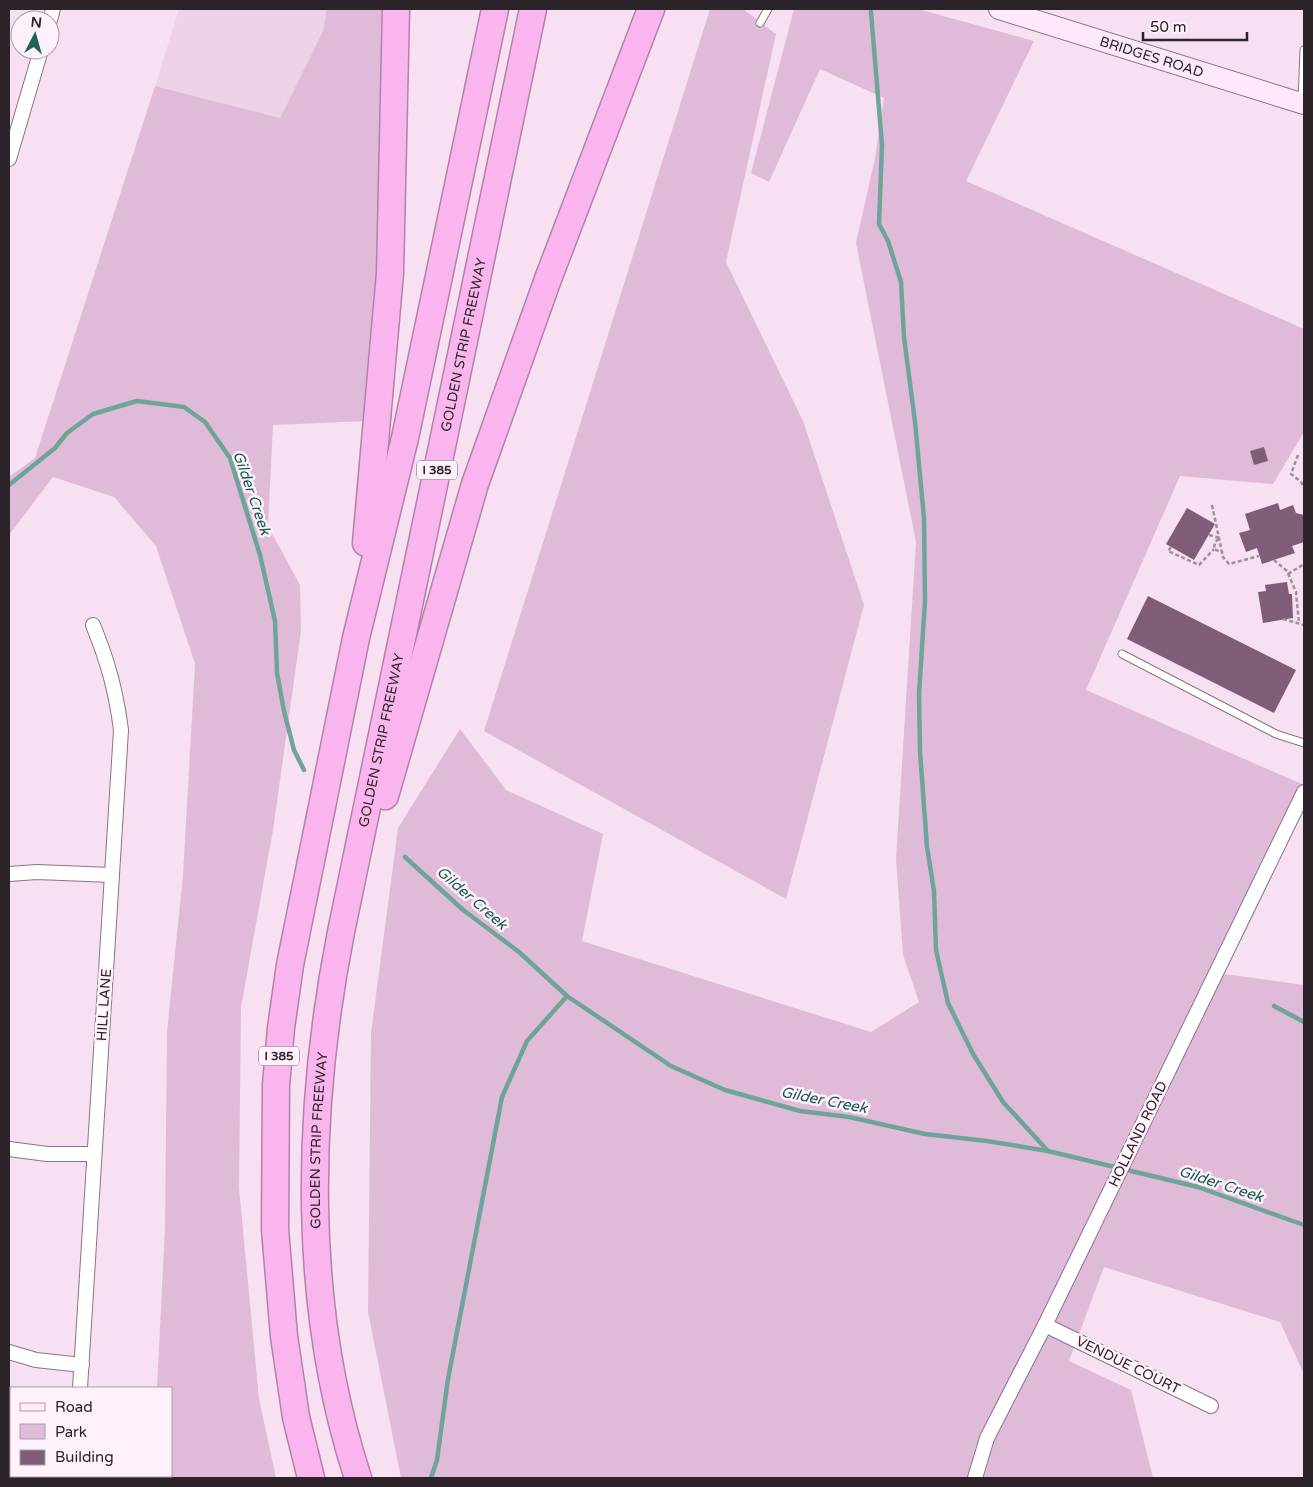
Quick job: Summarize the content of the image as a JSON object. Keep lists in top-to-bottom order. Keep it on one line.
{"streets":{"highway":["GOLDEN STRIP FREEWAY","I 385"],"main road":["BRIDGES ROAD"],"street":["HILL LANE","HOLLAND ROAD","VENDUE COURT"]},"crossings":[["HOLLAND ROAD","VENDUE COURT"]],"water":["Gilder Creek"],"legend":["Road","Park","Building"],"scale_bar":"50 m","north":"top"}
